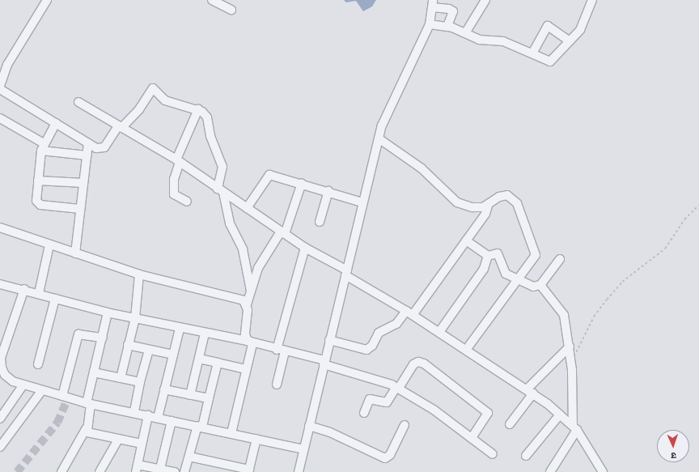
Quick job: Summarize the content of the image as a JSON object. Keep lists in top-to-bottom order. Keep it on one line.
{"north":"bottom"}
